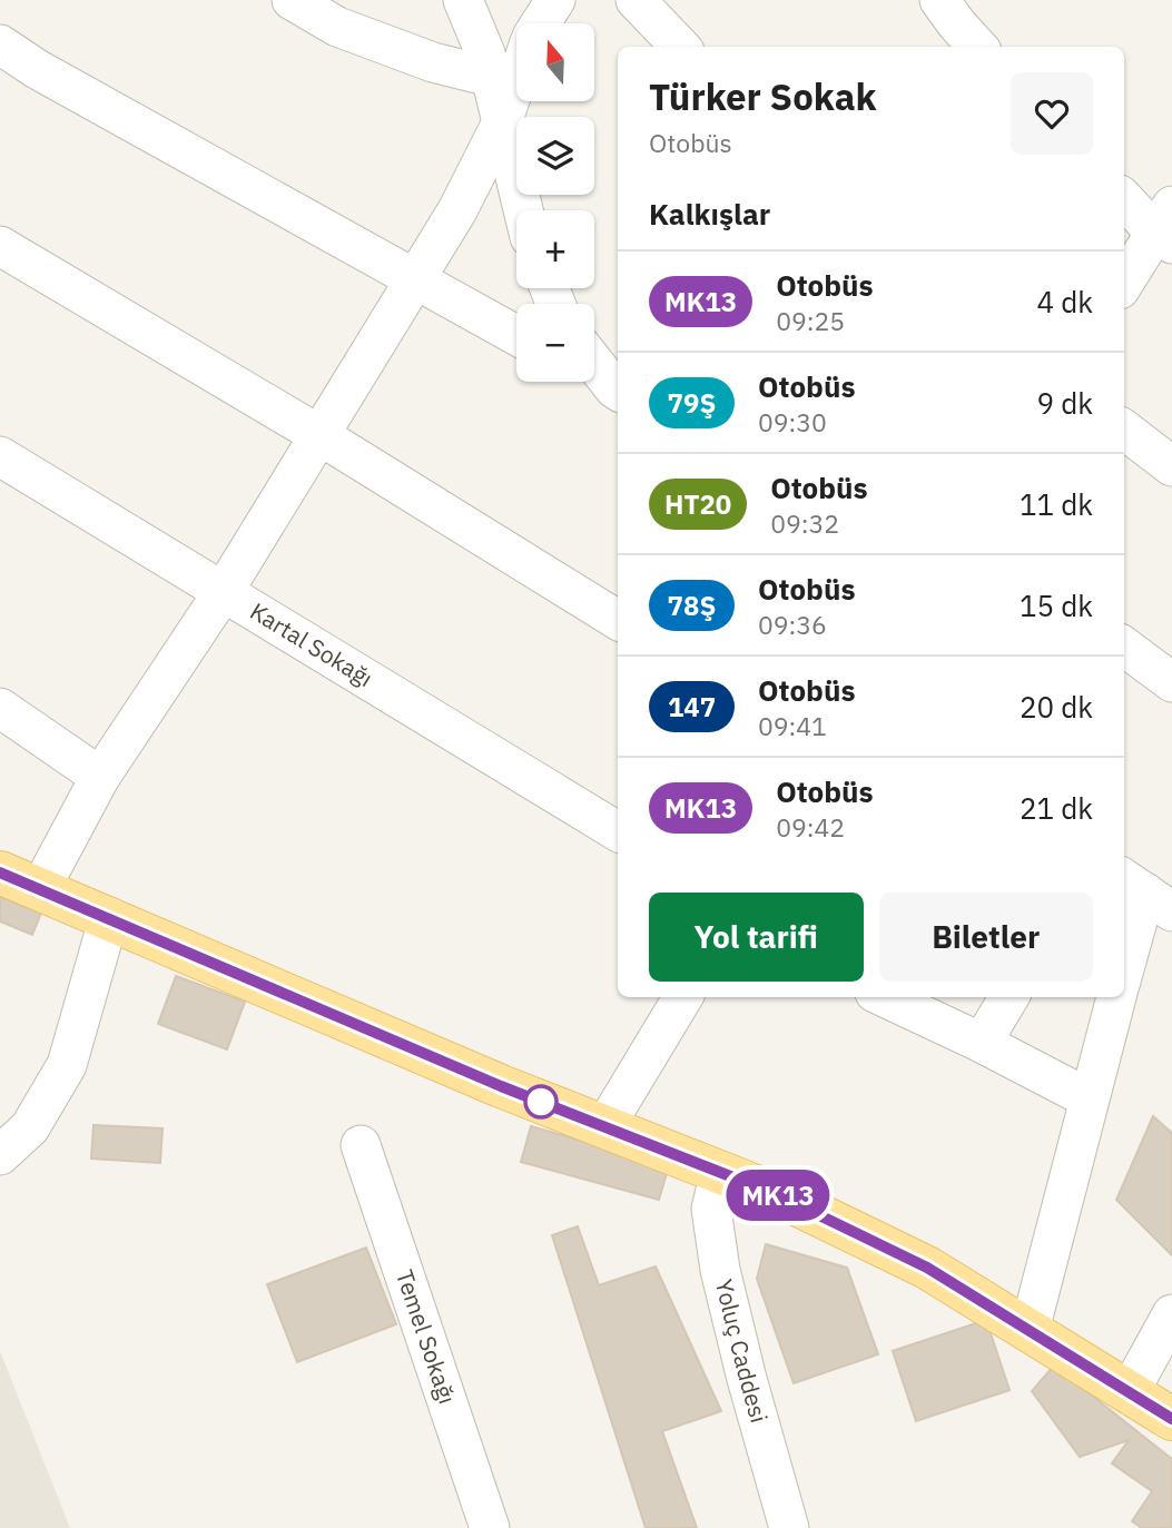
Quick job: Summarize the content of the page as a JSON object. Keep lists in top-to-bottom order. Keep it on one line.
{"streets":{"street":["Kartal Sokağı","Temel Sokağı","Yoluç Caddesi"]},"lines":["bus line MK13"],"north":"top","page":{"on_map":"MK13","map_buttons":["+","−"],"heading":[["Türker Sokak","Otobüs"],"Kalkışlar"],"list":[{"mark":"MK13","name":"Otobüs","note":"09:25","value":"4 dk"},{"mark":"79Ş","name":"Otobüs","note":"09:30","value":"9 dk"},{"mark":"HT20","name":"Otobüs","note":"09:32","value":"11 dk"},{"mark":"78Ş","name":"Otobüs","note":"09:36","value":"15 dk"},{"mark":"147","name":"Otobüs","note":"09:41","value":"20 dk"},{"mark":"MK13","name":"Otobüs","note":"09:42","value":"21 dk"}],"buttons":["Yol tarifi","Biletler"]}}
